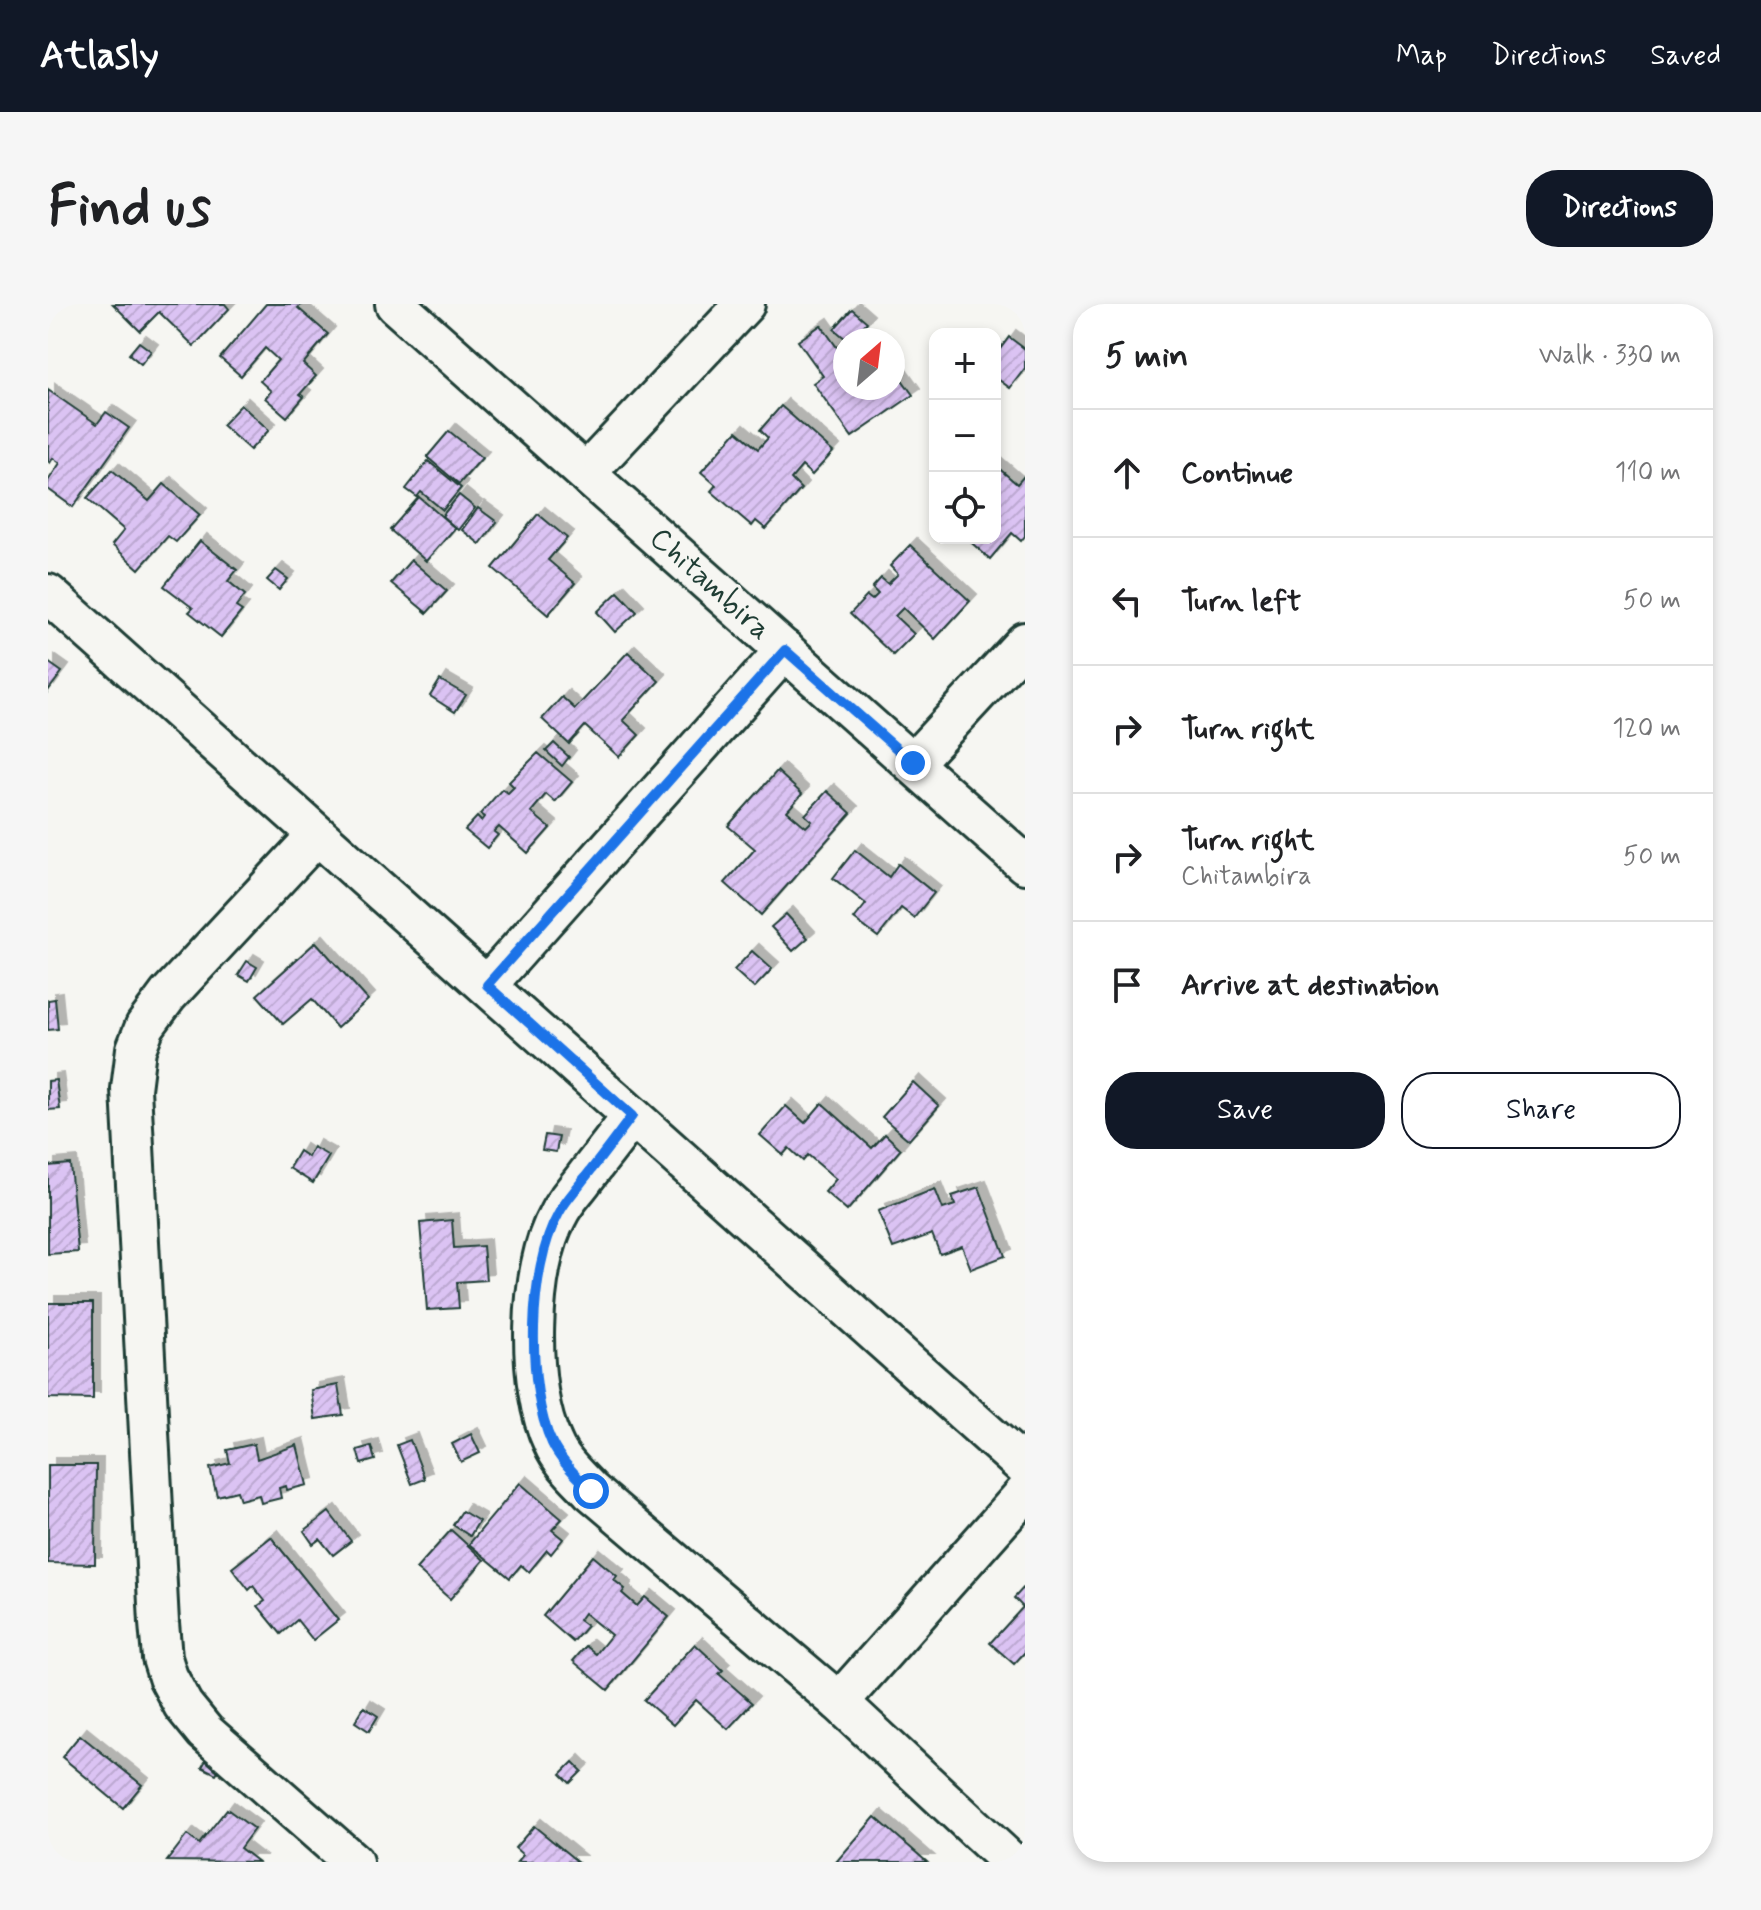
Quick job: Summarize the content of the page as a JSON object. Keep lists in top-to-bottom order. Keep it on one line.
{"streets":{"street":["Chitambira"]},"north":"top right","page":{"header":"Atlasly","nav":["Map","Directions","Saved"],"buttons":["Directions",["Save","Share"]],"title":"Find us","heading":["5 min","Walk · 330 m"],"map_buttons":["+","−"],"list":[["Continue","110 m"],["Turn left","50 m"],["Turn right","120 m"],["Turn right","Chitambira","50 m"],"Arrive at destination"]}}
